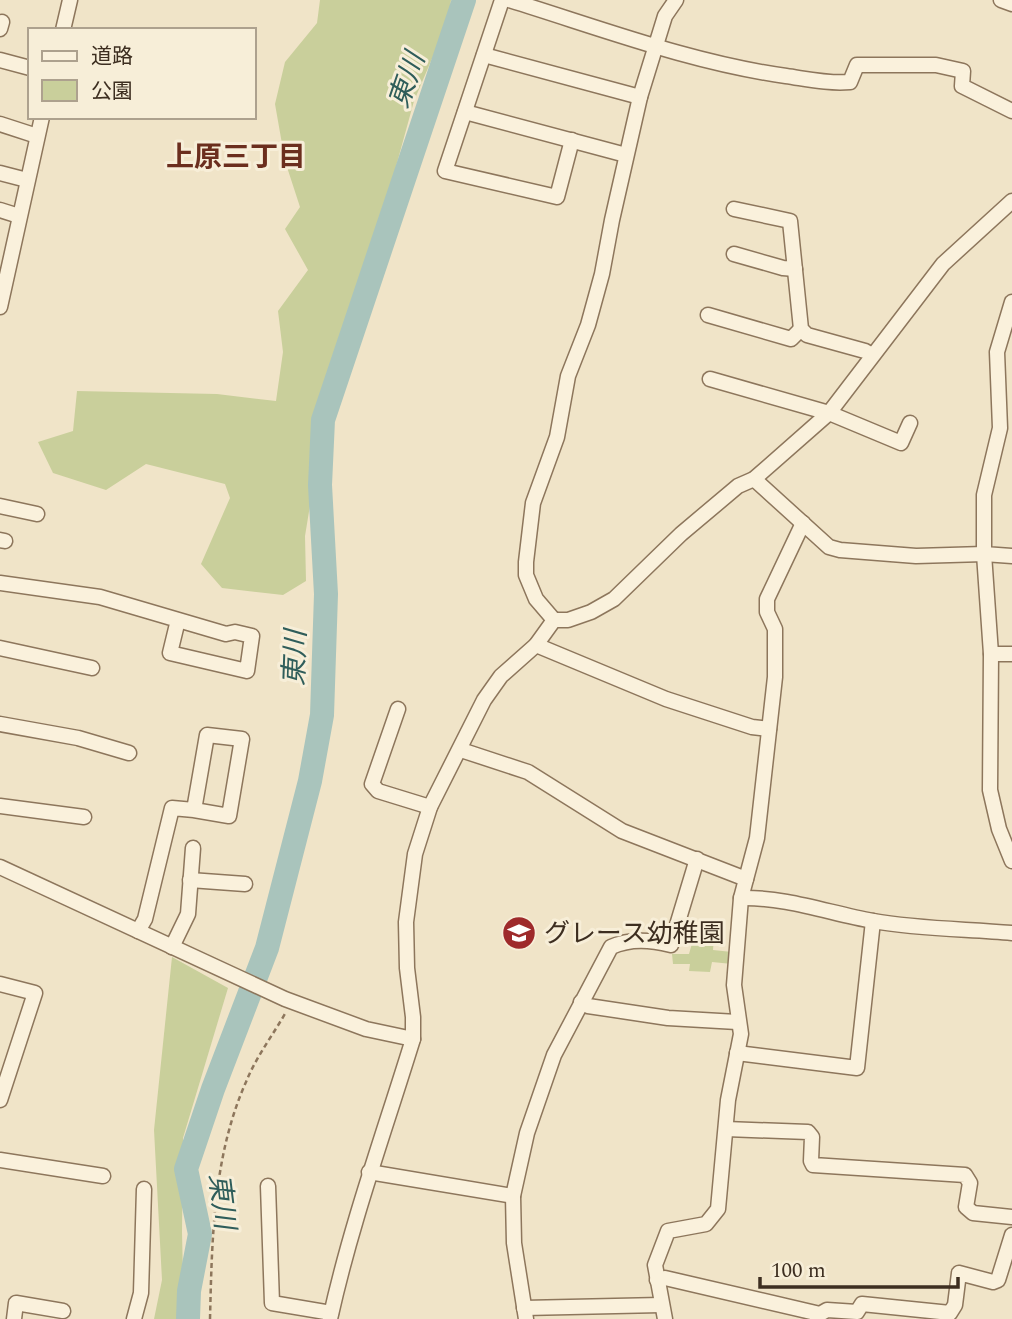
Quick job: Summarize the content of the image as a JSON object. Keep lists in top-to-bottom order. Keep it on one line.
{"districts":["上原三丁目"],"water":["東川"],"places":{"school or university":["グレース幼稚園"]},"legend":["道路","公園"],"scale_bar":"100 m"}
